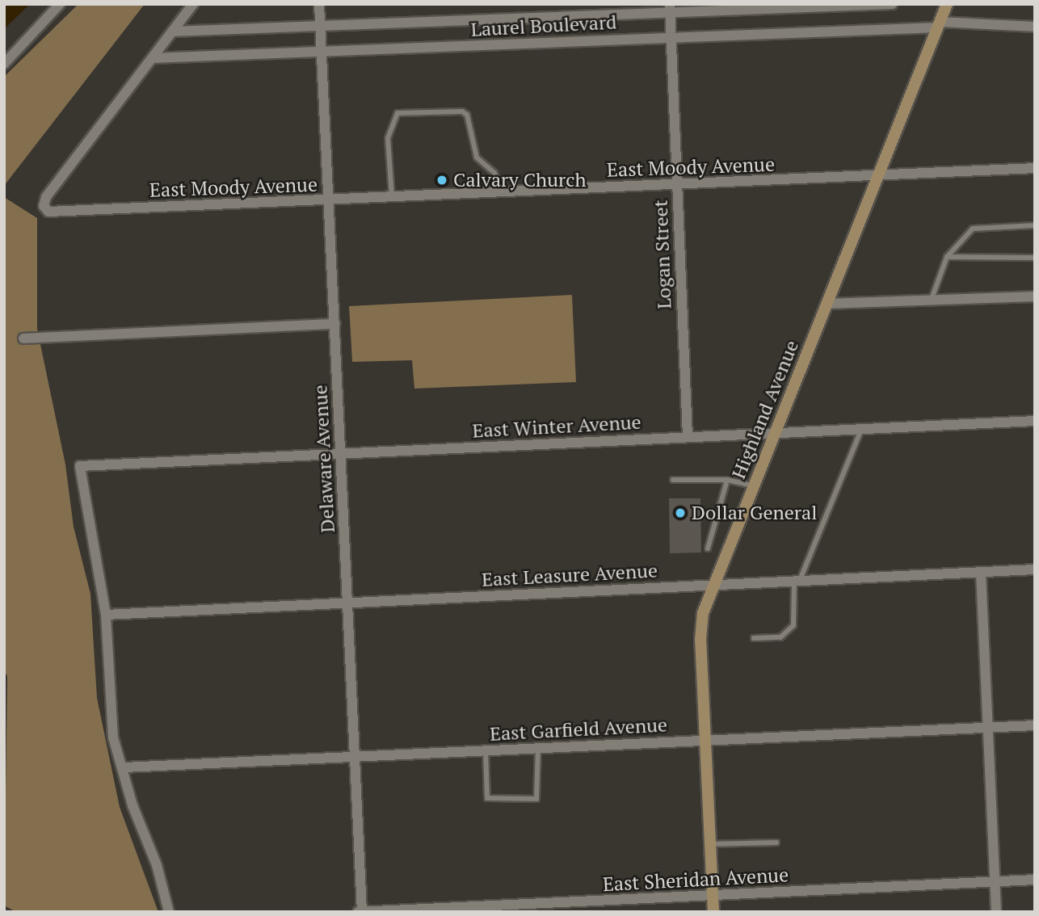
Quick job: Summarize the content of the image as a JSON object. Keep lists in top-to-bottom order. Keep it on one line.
{"streets":{"main road":["Highland Avenue"],"street":["Laurel Boulevard","East Moody Avenue","Logan Street","East Winter Avenue","Delaware Avenue","East Leasure Avenue","East Garfield Avenue","East Sheridan Avenue"]},"crossings":[["Laurel Boulevard","East Moody Avenue"],["Laurel Boulevard","Logan Street"],["Laurel Boulevard","Highland Avenue"],["Laurel Boulevard","Delaware Avenue"],["East Moody Avenue","Logan Street"],["East Moody Avenue","Highland Avenue"],["East Moody Avenue","Delaware Avenue"],["Logan Street","East Winter Avenue"],["Highland Avenue","East Winter Avenue"],["Highland Avenue","East Leasure Avenue"],["Highland Avenue","East Garfield Avenue"],["Highland Avenue","East Sheridan Avenue"],["East Winter Avenue","Delaware Avenue"],["East Winter Avenue","East Leasure Avenue"],["Delaware Avenue","East Leasure Avenue"],["Delaware Avenue","East Garfield Avenue"],["Delaware Avenue","East Sheridan Avenue"]],"places":["Calvary Church","Dollar General"]}
